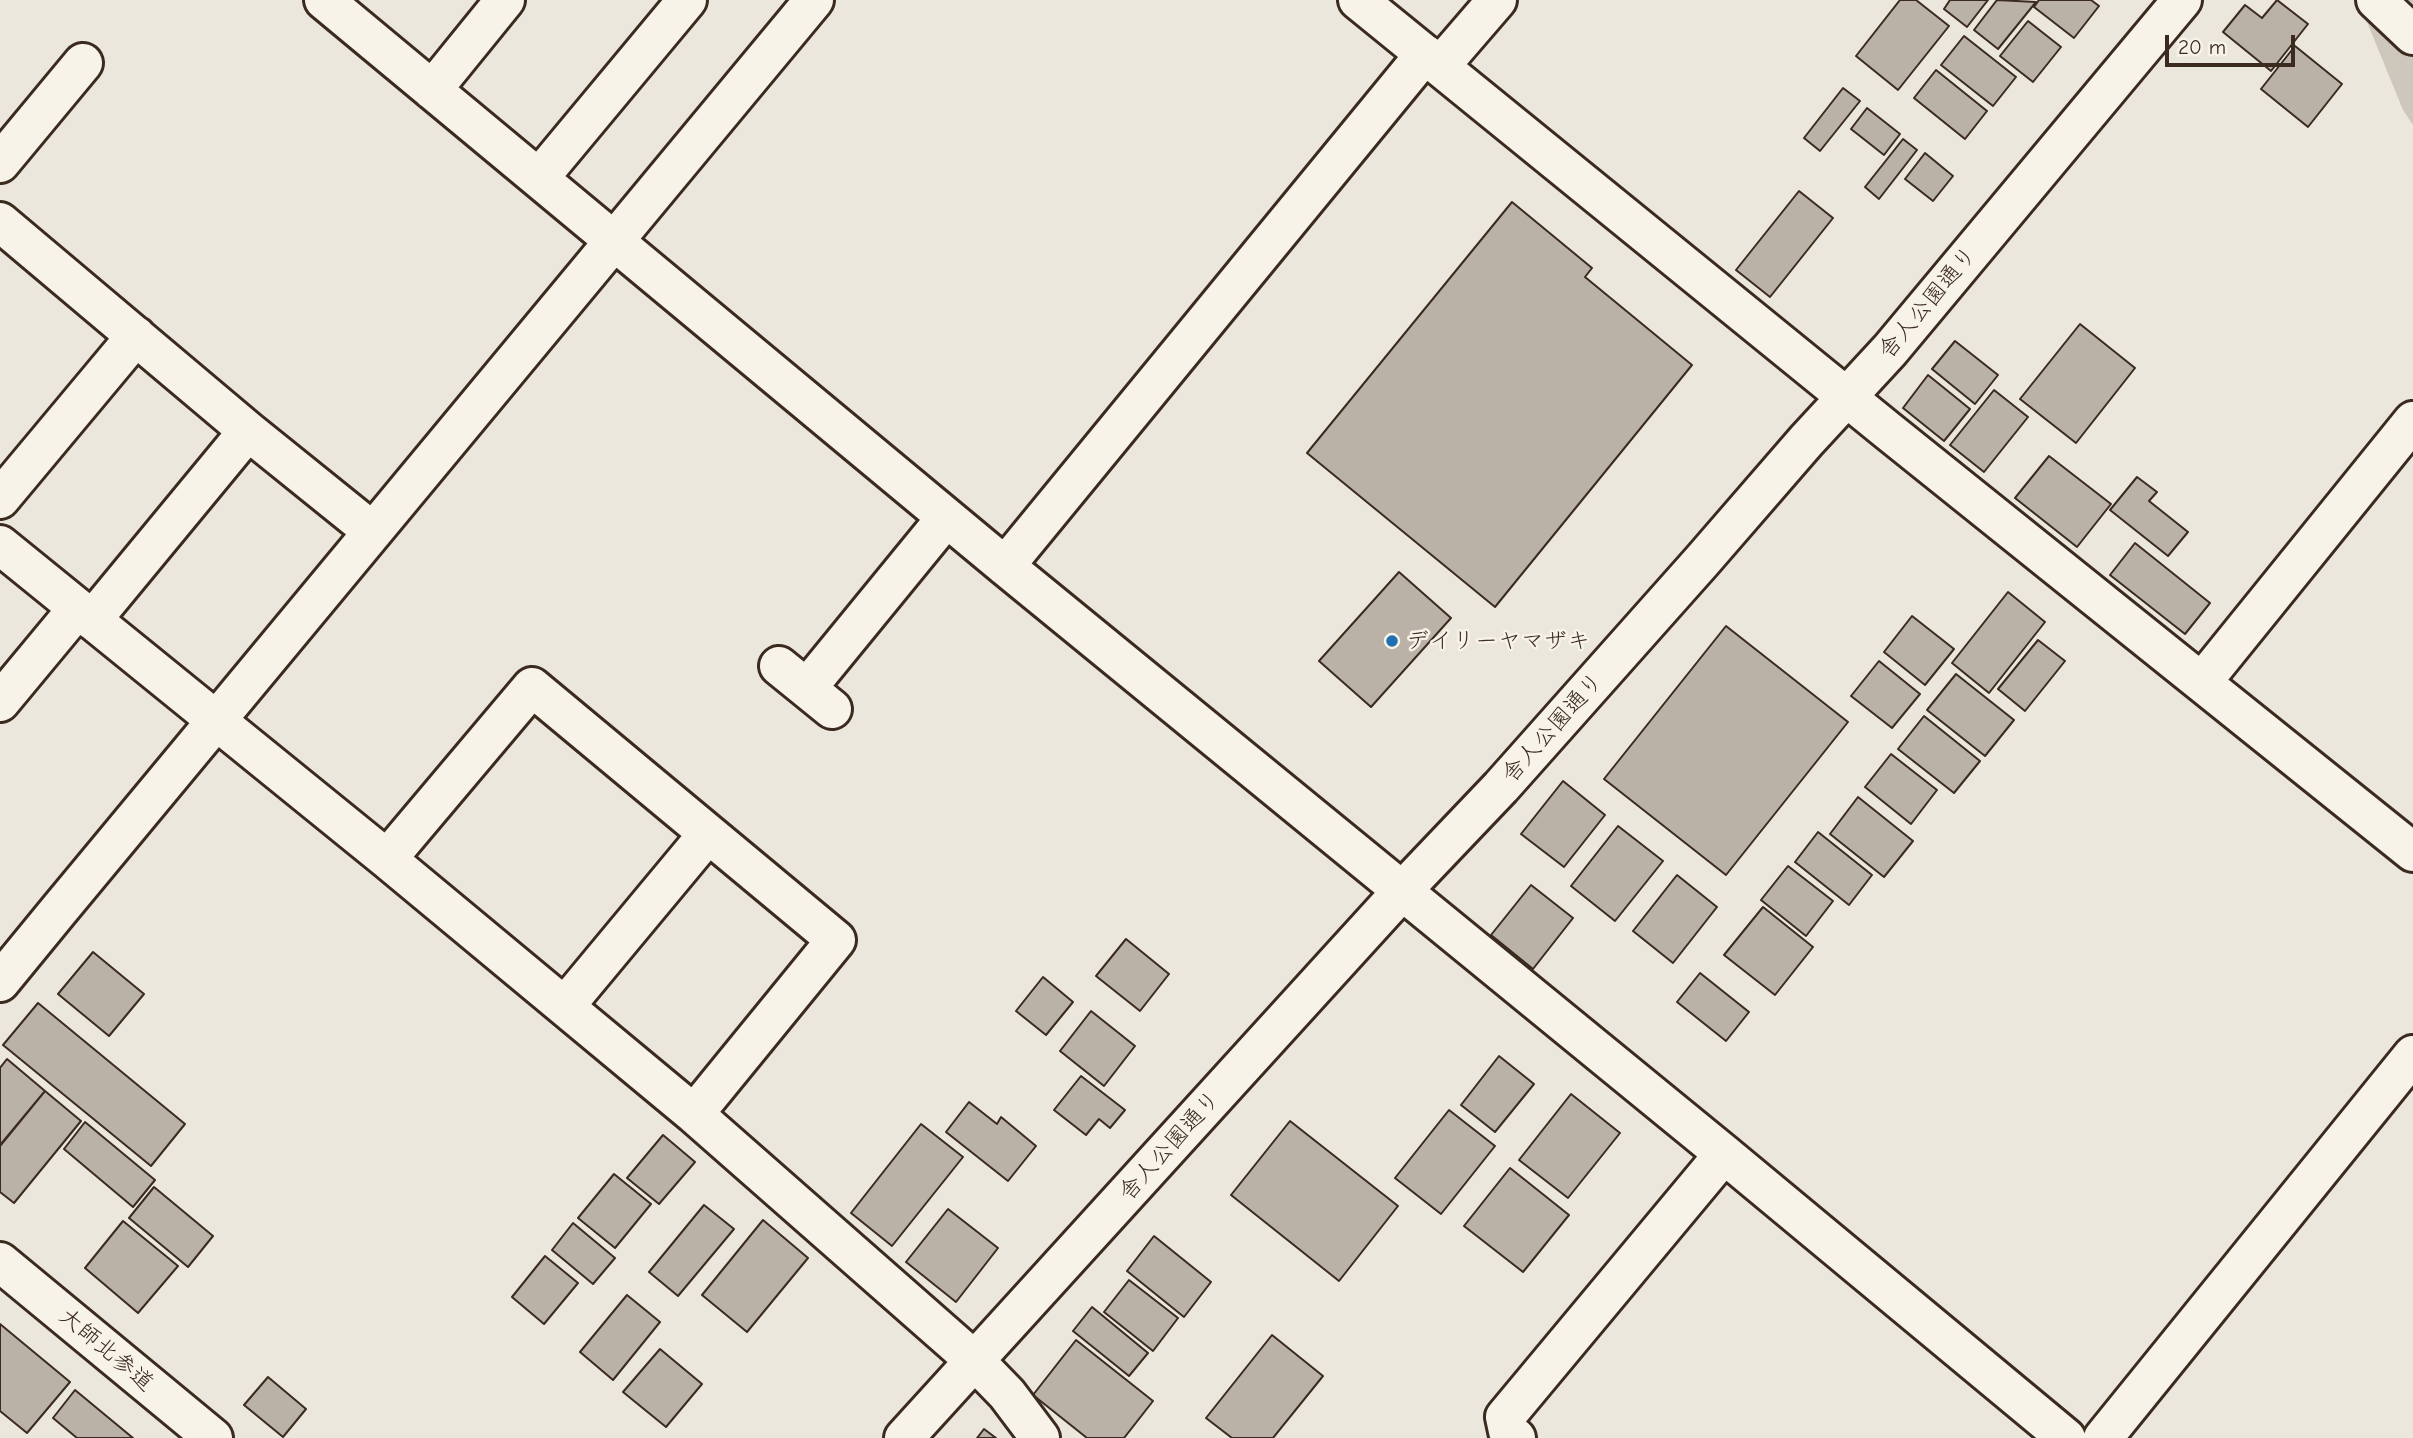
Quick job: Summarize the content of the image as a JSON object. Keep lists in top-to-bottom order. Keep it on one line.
{"streets":{"street":["舎人公園通り","大師北参道"]},"places":["デイリーヤマザキ"],"scale_bar":"20 m"}
